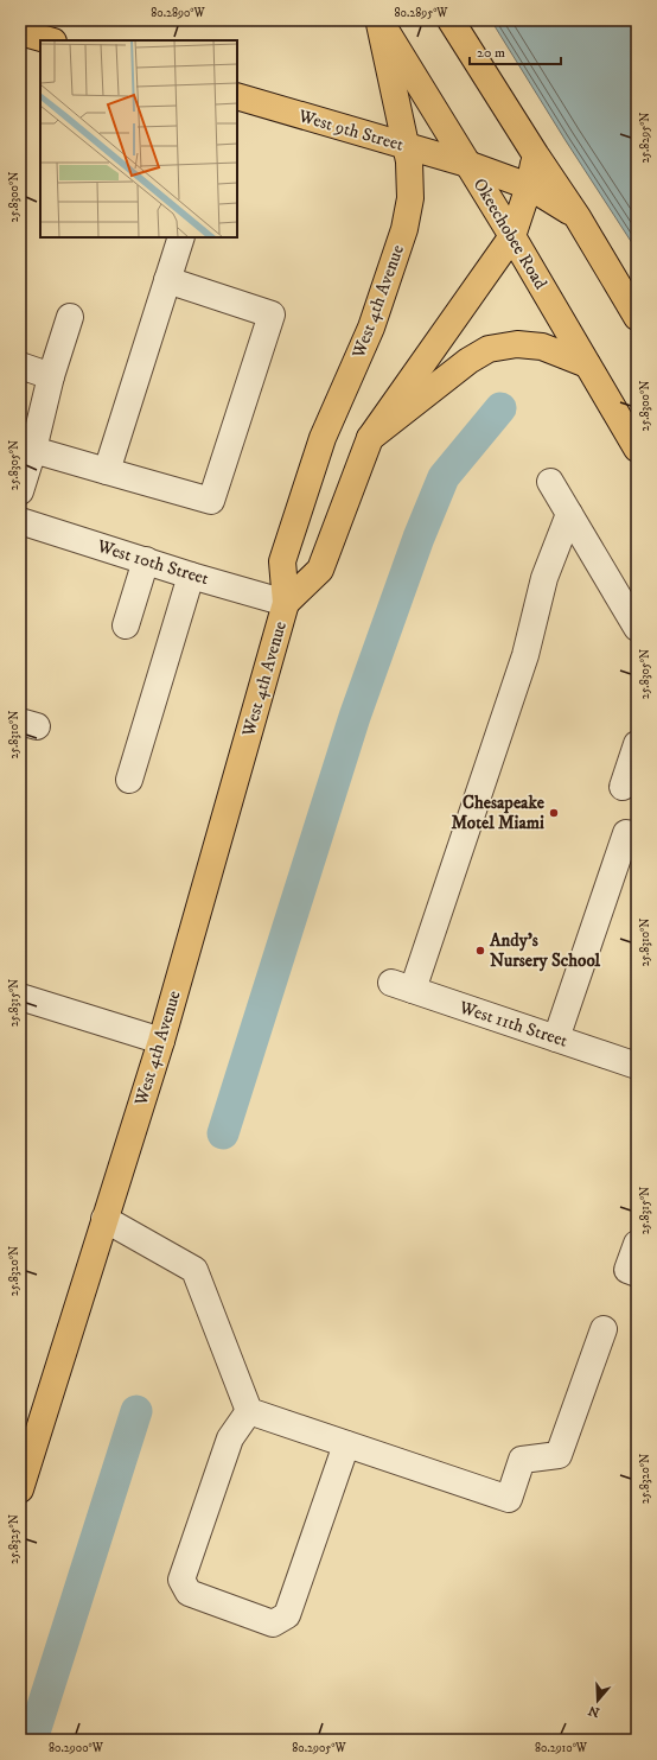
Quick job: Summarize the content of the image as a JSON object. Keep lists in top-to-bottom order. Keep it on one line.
{"streets":{"main road":["West 9th Street","Okeechobee Road","West 4th Avenue"],"street":["West 10th Street","West 11th Street"]},"crossings":[["West 9th Street","Okeechobee Road"],["West 9th Street","West 4th Avenue"],["Okeechobee Road","West 4th Avenue"],["West 4th Avenue","West 10th Street"]],"places":["Chesapeake Motel Miami","Andy's Nursery School"],"scale_bar":"20 m","north":"bottom","coordinates":["80.2890°W","80.2895°W","25.8295°N","25.8300°N","25.8305°N","25.8310°N","25.8315°N","25.8320°N","25.8325°N","80.2900°W","80.2905°W","80.2910°W"]}
